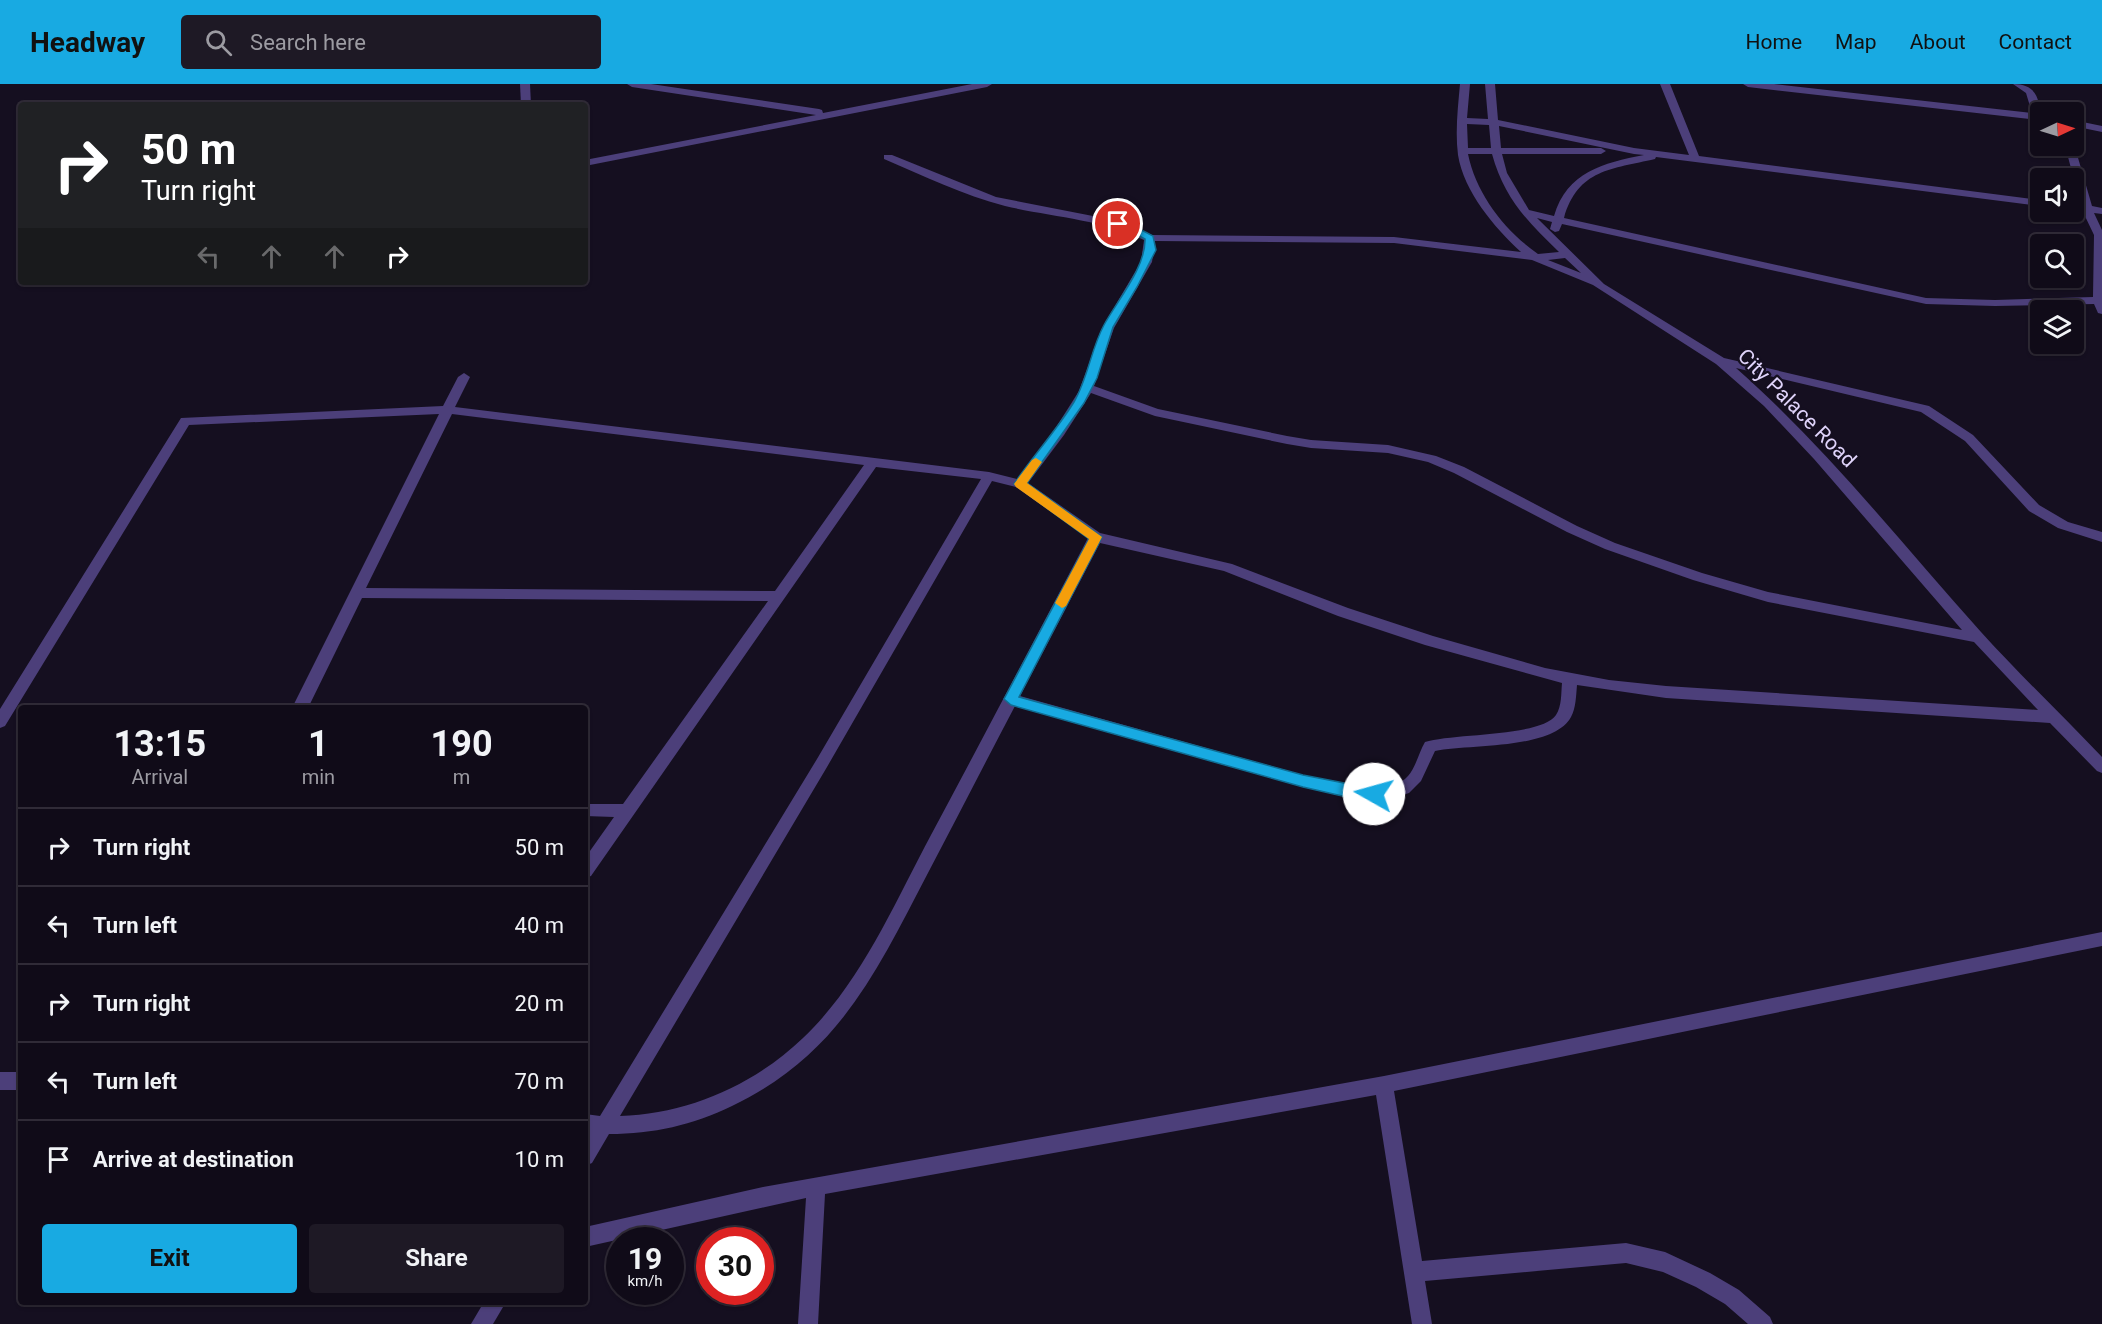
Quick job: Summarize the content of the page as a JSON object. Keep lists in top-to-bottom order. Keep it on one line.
{"streets":{"street":["City Palace Road"]},"north":"right","page":{"header":"Headway","search":"Search here","nav":["Home","Map","About","Contact"],"turn":["50 m","Turn right"],"eta":["13:15","Arrival","1","min","190","m"],"list":[{"name":"Turn right","value":"50 m"},{"name":"Turn left","value":"40 m"},{"name":"Turn right","value":"20 m"},{"name":"Turn left","value":"70 m"},{"name":"Arrive at destination","value":"10 m"}],"buttons":["Exit","Share"],"speed":"19 km/h","limit":"30"}}
